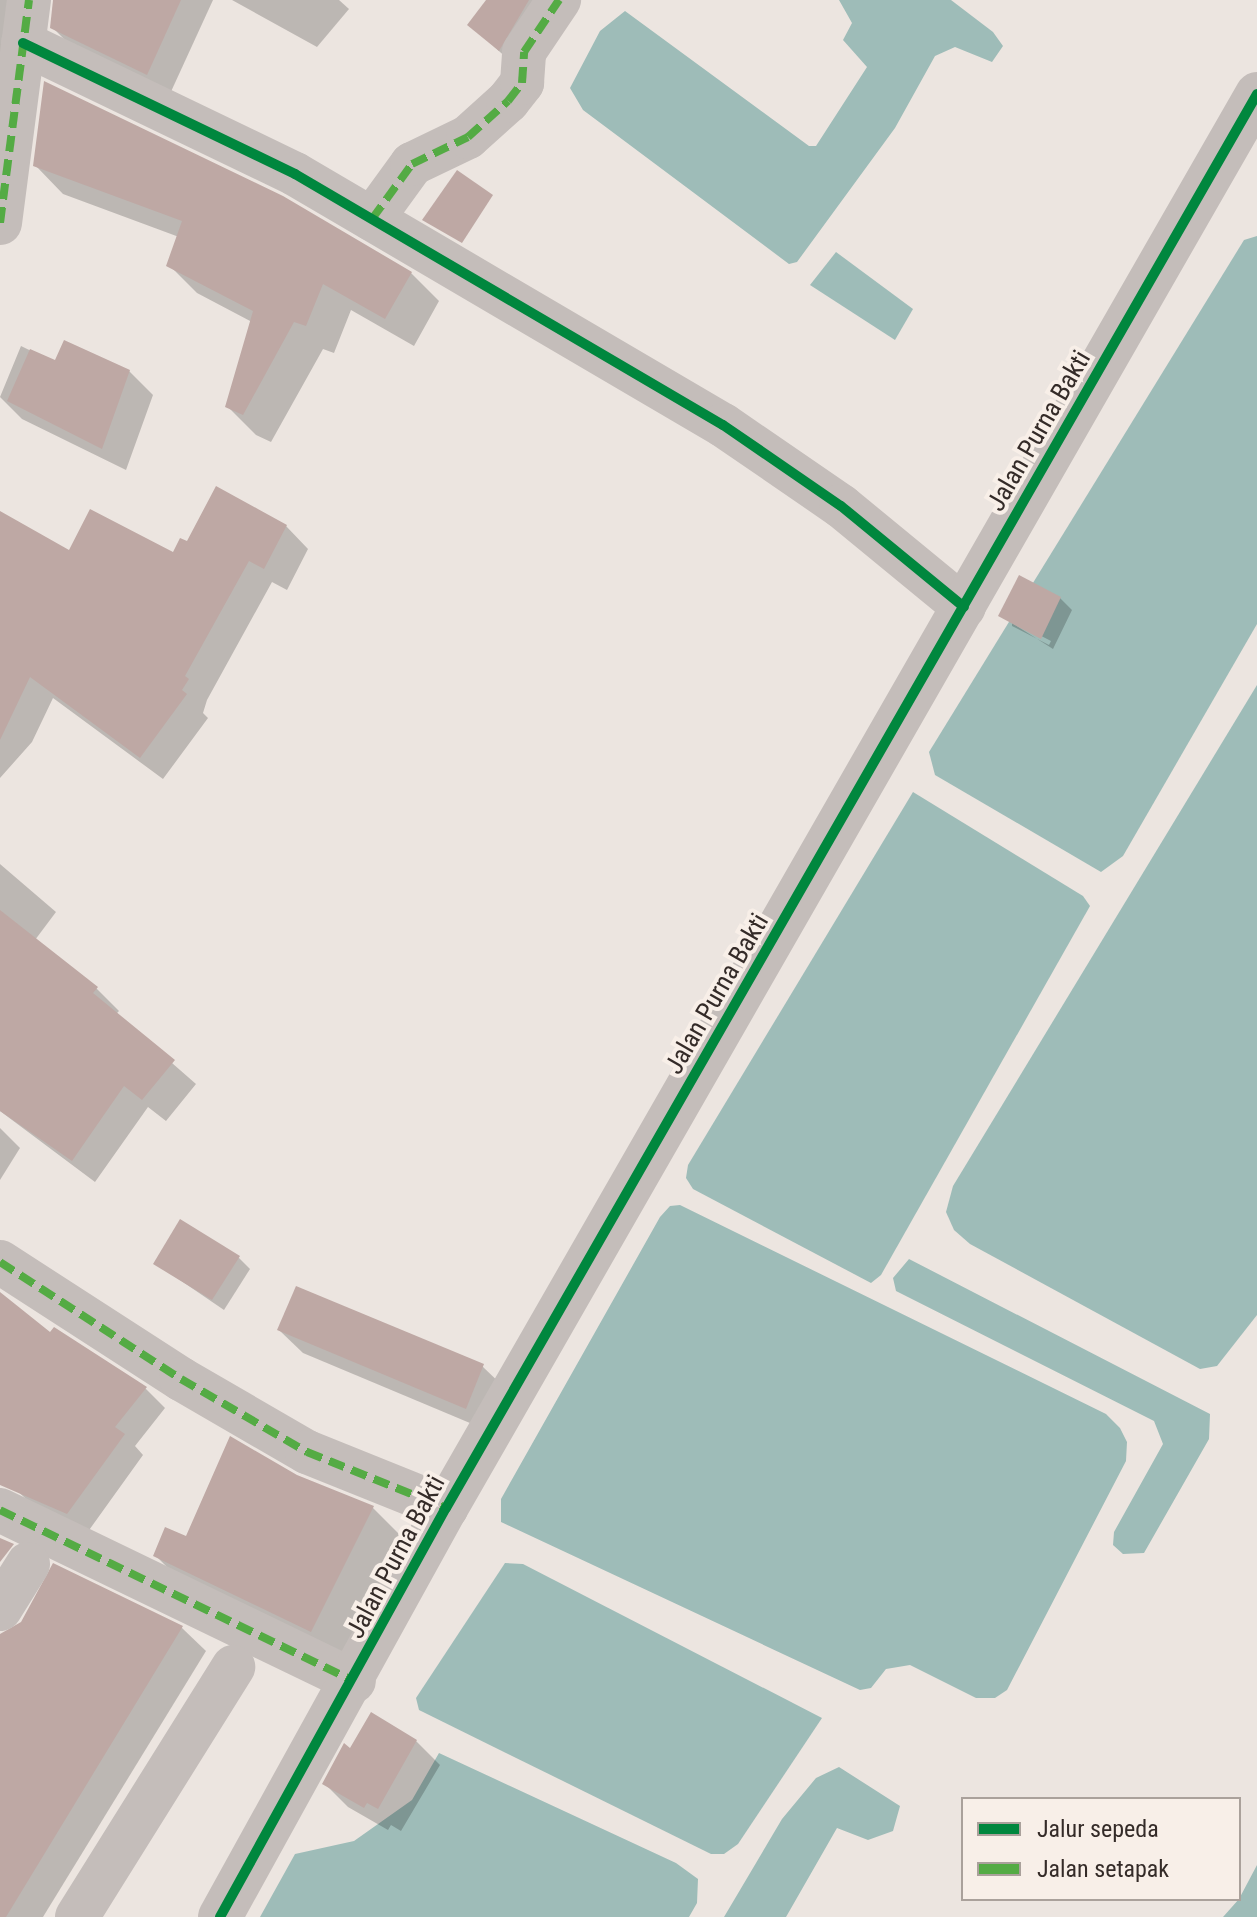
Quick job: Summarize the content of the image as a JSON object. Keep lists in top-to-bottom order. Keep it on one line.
{"streets":{"street":["Jalan Purna Bakti"]},"legend":["Jalur sepeda","Jalan setapak"]}
